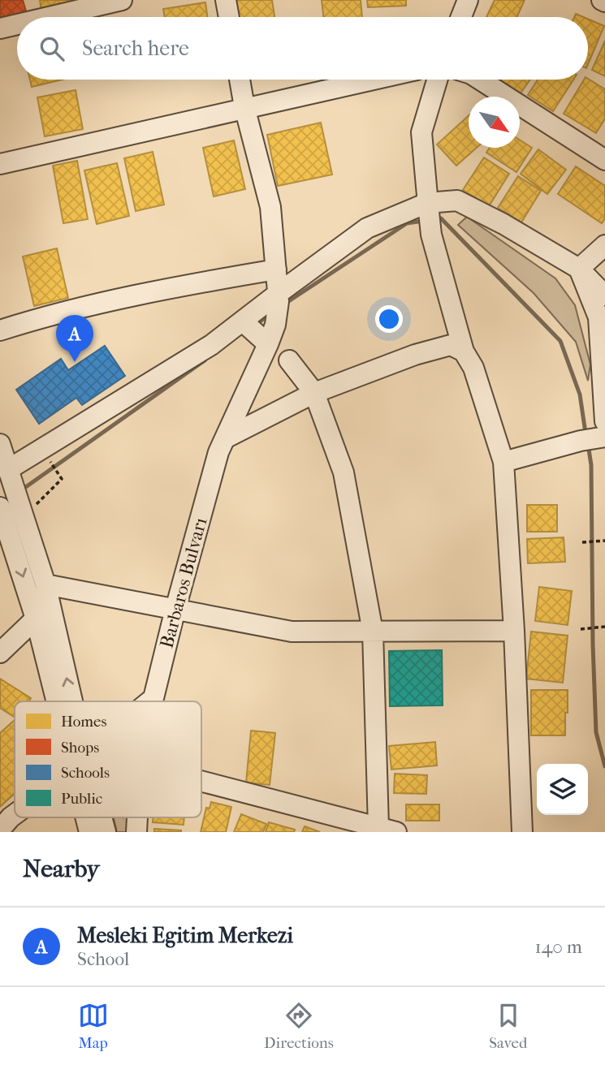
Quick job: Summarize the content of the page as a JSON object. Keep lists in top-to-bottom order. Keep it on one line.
{"streets":{"street":["Barbaros Bulvarı"]},"legend":["Homes","Shops","Schools","Public"],"north":"bottom right","page":{"search":"Search here","pins":"A","heading":"Nearby","list":[{"mark":"A","name":"Mesleki Egitim Merkezi","note":"School","value":"140 m"}],"nav":["Map","Directions","Saved"]}}
